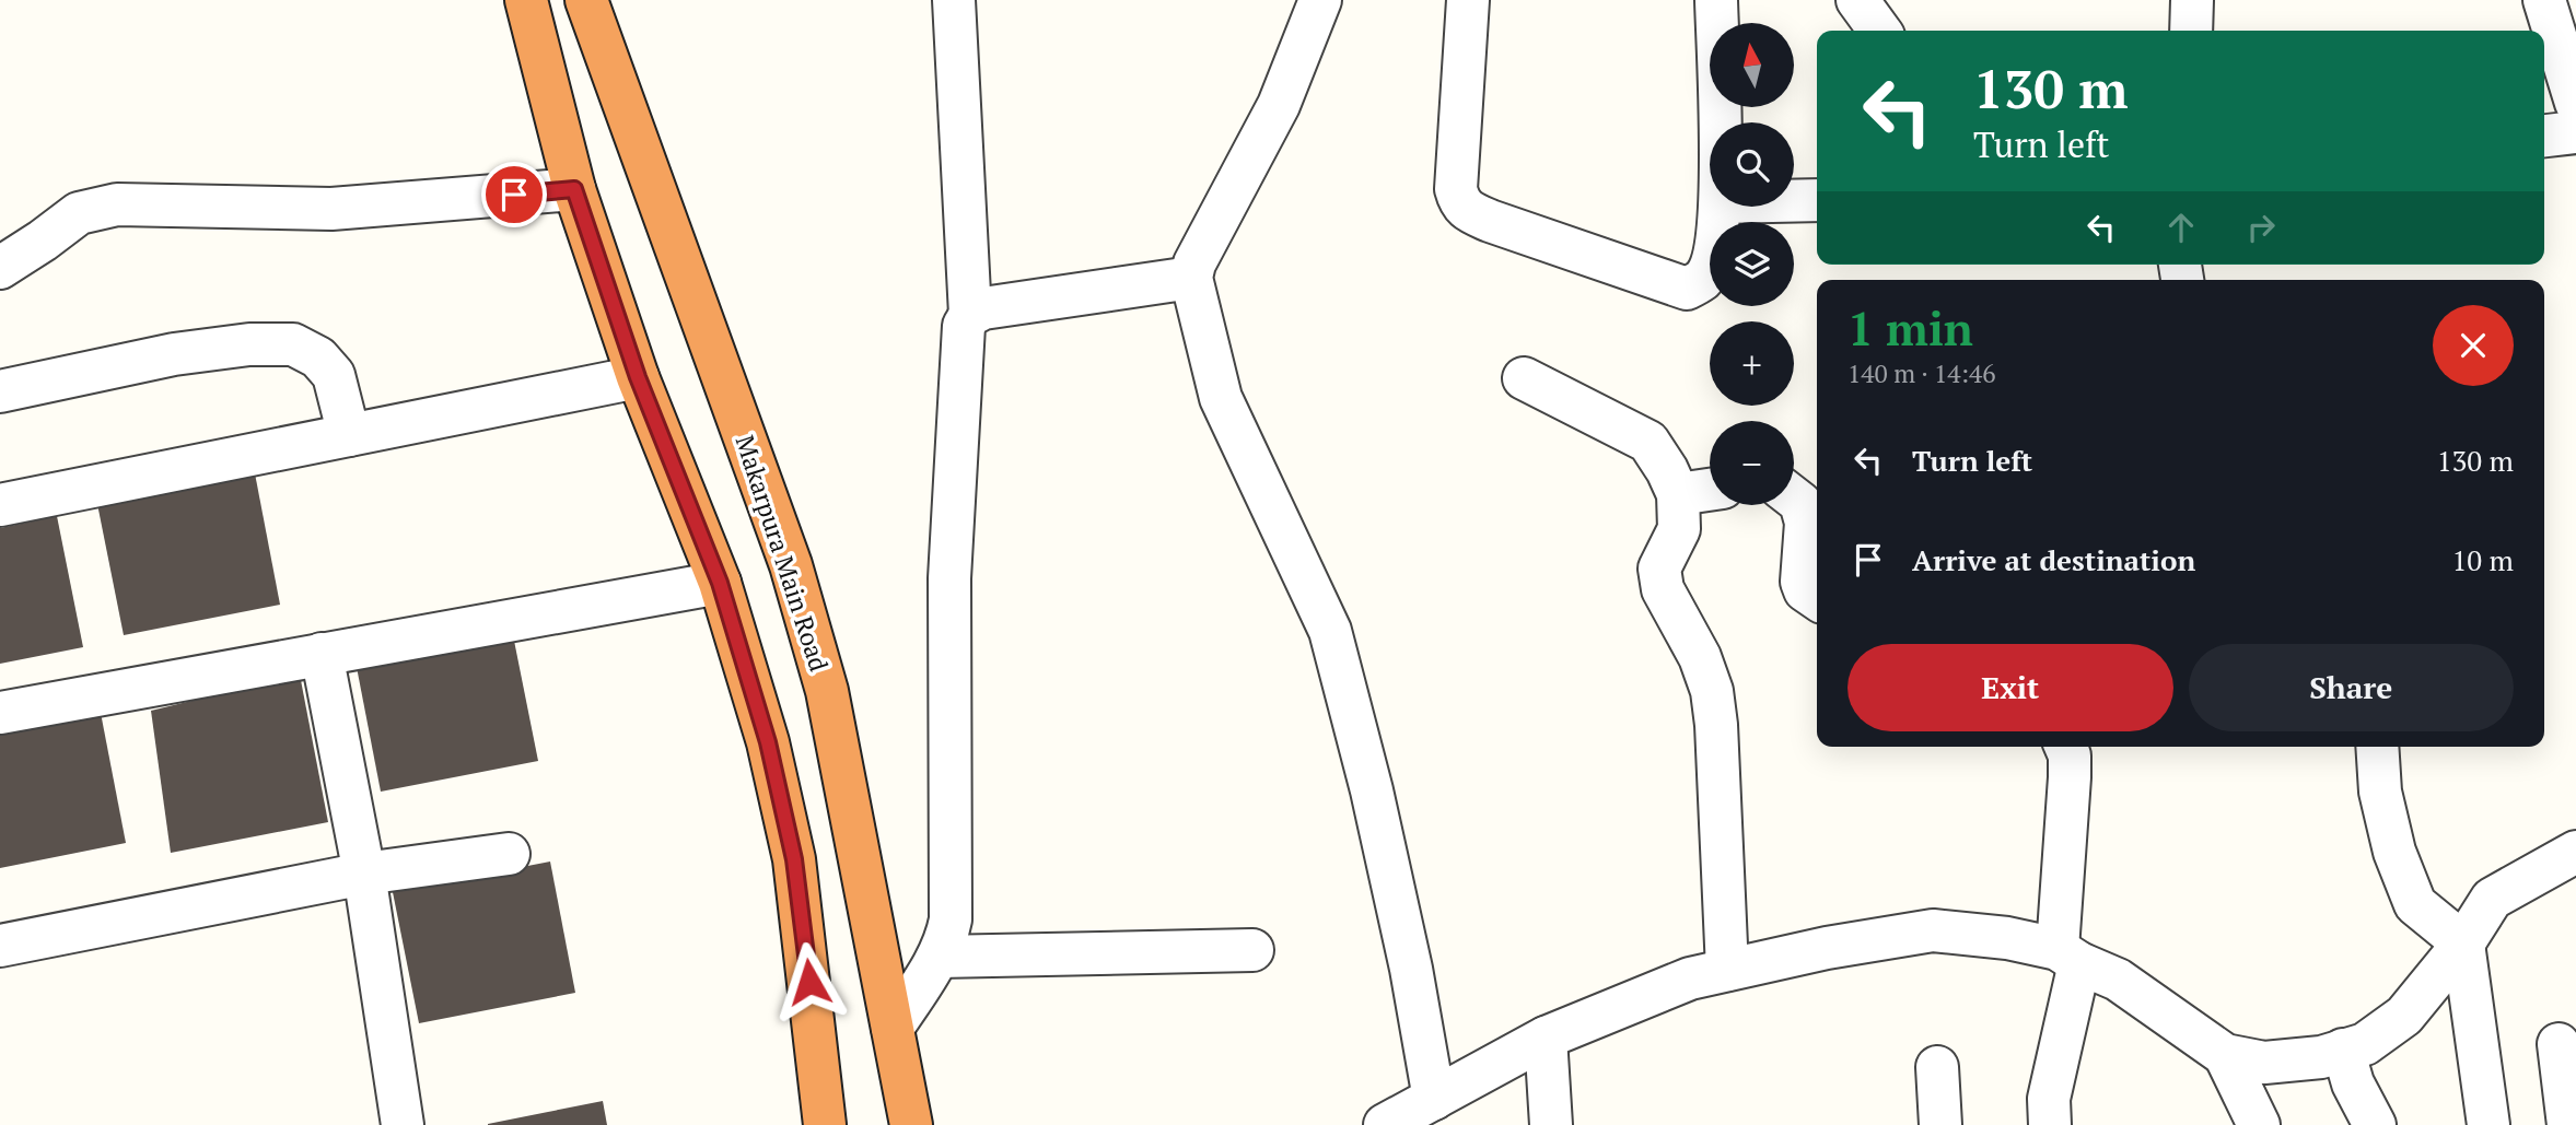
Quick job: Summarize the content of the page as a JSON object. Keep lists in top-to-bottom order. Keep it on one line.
{"streets":{"highway":["Makarpura Main Road"]},"north":"top","page":{"map_buttons":["+","−"],"turn":["130 m","Turn left"],"heading":["1 min","140 m · 14:46"],"list":[{"name":"Turn left","value":"130 m"},{"name":"Arrive at destination","value":"10 m"}],"buttons":["Exit","Share"]}}
